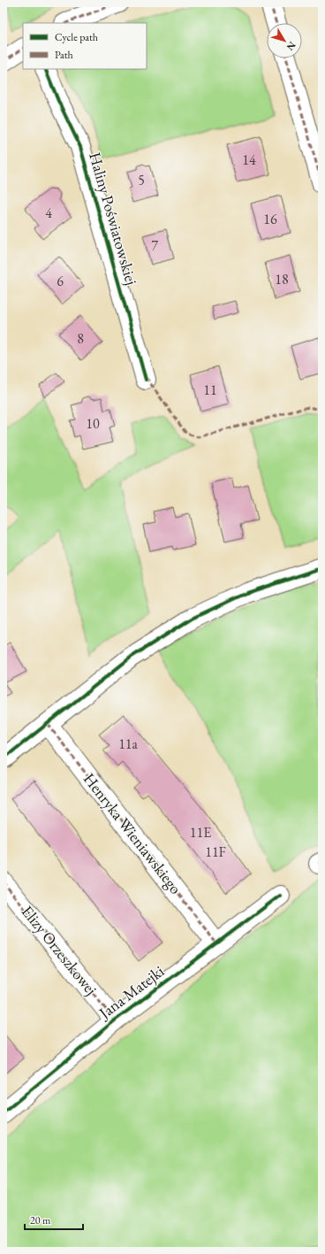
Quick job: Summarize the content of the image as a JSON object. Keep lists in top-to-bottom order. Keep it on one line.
{"streets":{"street":["Haliny Poświatowskiej","Henryka Wieniawskiego","Elizy Orzeszkowej","Jana Matejki"]},"crossings":[["Henryka Wieniawskiego","Jana Matejki"],["Elizy Orzeszkowej","Jana Matejki"]],"house_numbers":["14","5","4","16","7","18","6","8","11","10","11a","11E","11F"],"legend":["Cycle path","Path"],"scale_bar":"20 m","north":"bottom right"}
